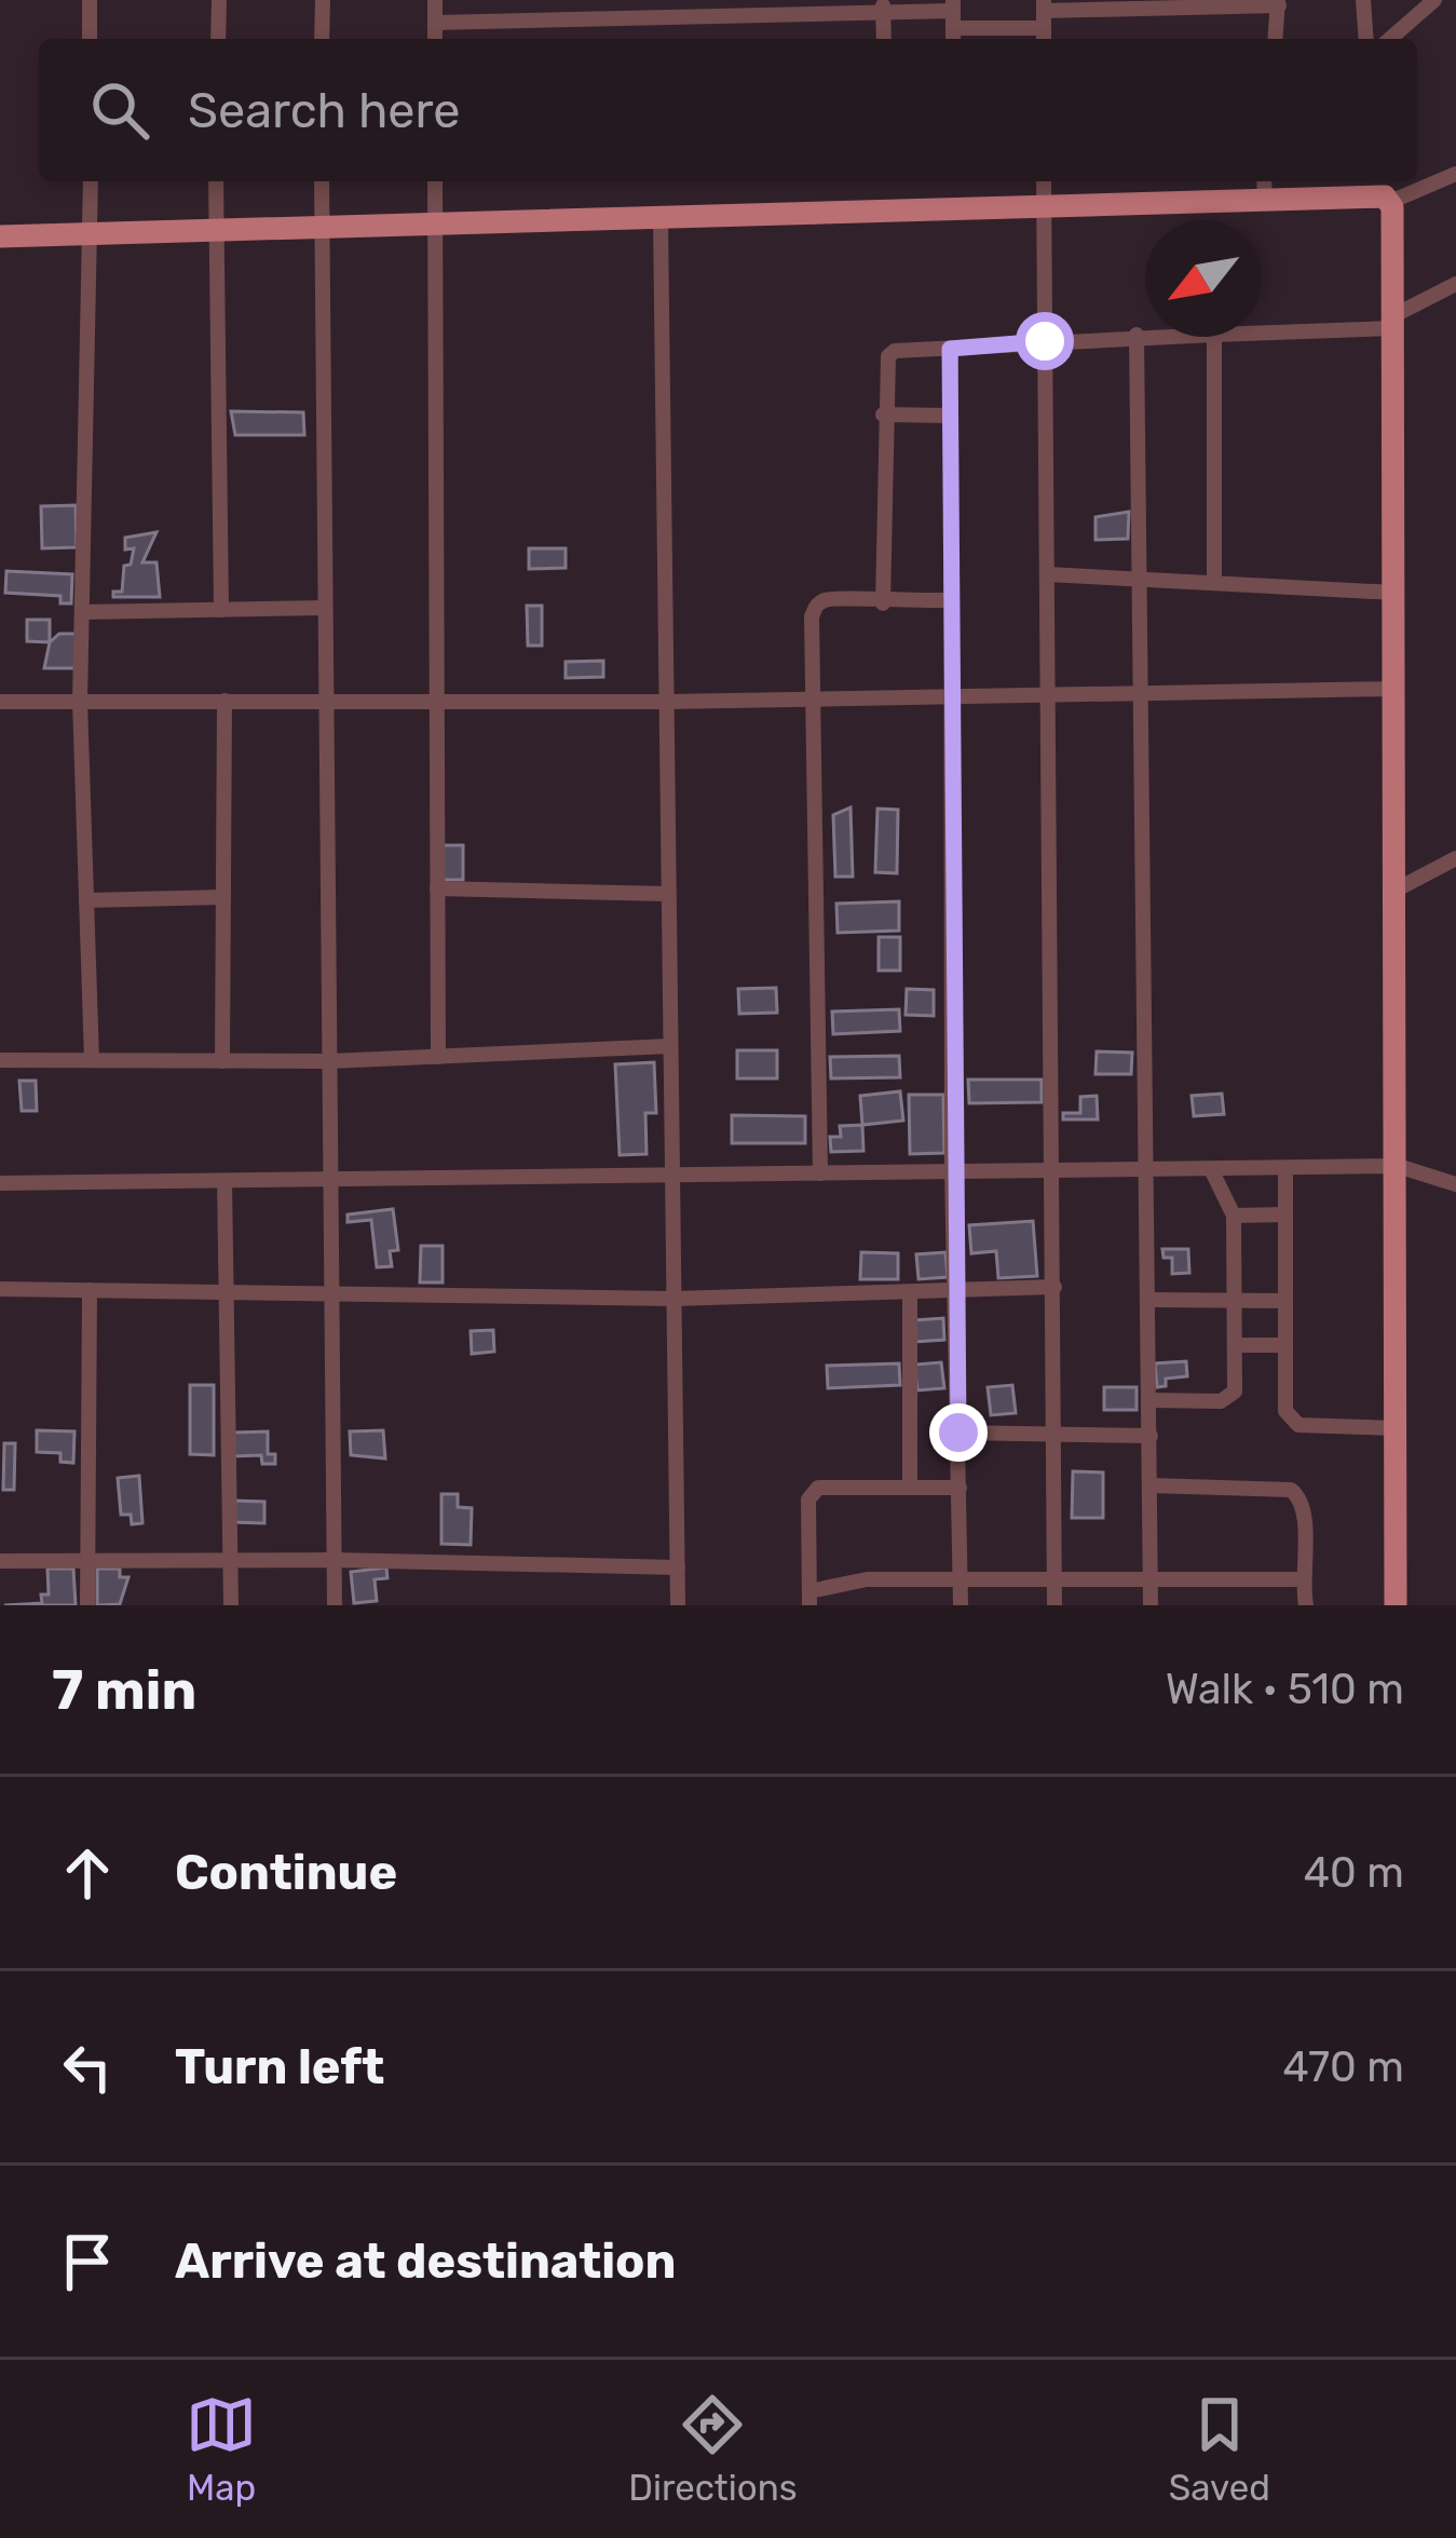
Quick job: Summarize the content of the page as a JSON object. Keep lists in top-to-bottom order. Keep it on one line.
{"north":"bottom left","page":{"search":"Search here","heading":["7 min","Walk · 510 m"],"list":[["Continue","40 m"],["Turn left","470 m"],"Arrive at destination"],"nav":["Map","Directions","Saved"]}}
